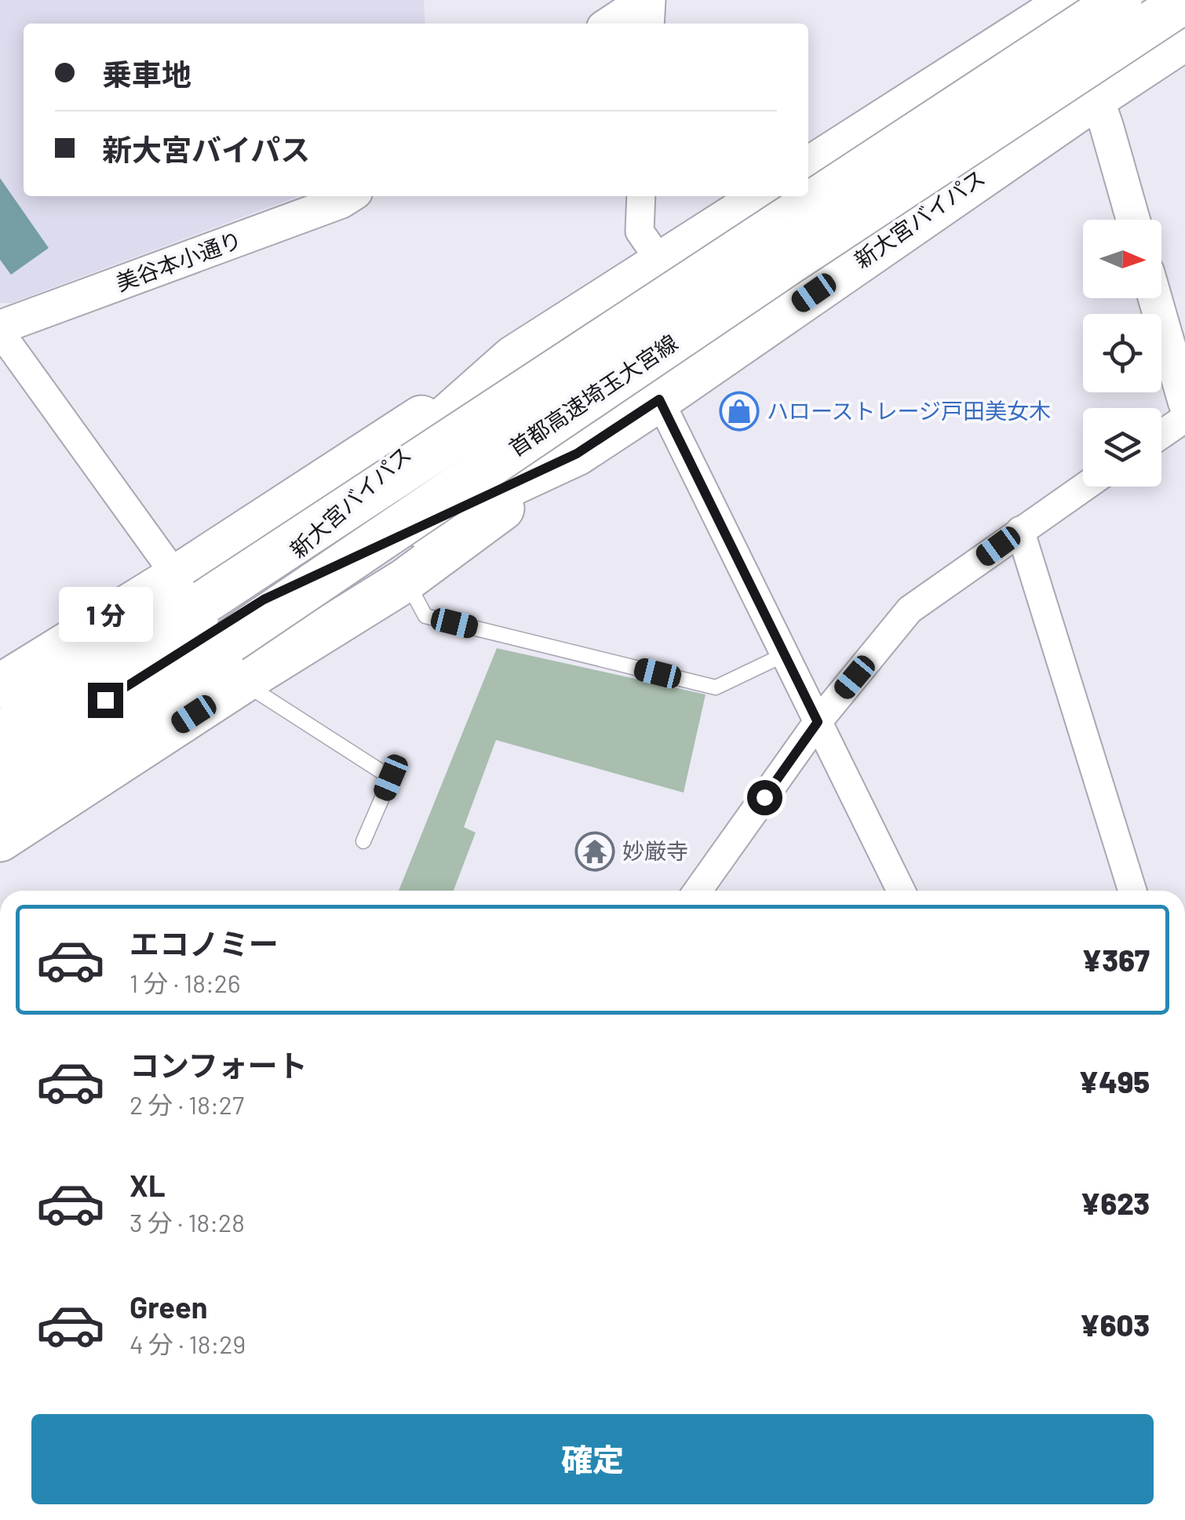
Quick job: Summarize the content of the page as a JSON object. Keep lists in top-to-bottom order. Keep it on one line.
{"streets":{"highway":["新大宮バイパス","首都高速埼玉大宮線"],"street":["美谷本小通り"]},"crossings":[["新大宮バイパス","首都高速埼玉大宮線"]],"places":{"shop":["ハローストレージ戸田美女木"],"temple":["妙厳寺"]},"north":"right","page":{"banner":["乗車地","新大宮バイパス"],"bubble":"1 分","list":[{"name":"エコノミー","note":"1 分 · 18:26","value":"¥367"},{"name":"コンフォート","note":"2 分 · 18:27","value":"¥495"},{"name":"XL","note":"3 分 · 18:28","value":"¥623"},{"name":"Green","note":"4 分 · 18:29","value":"¥603"}],"buttons":"確定"}}
